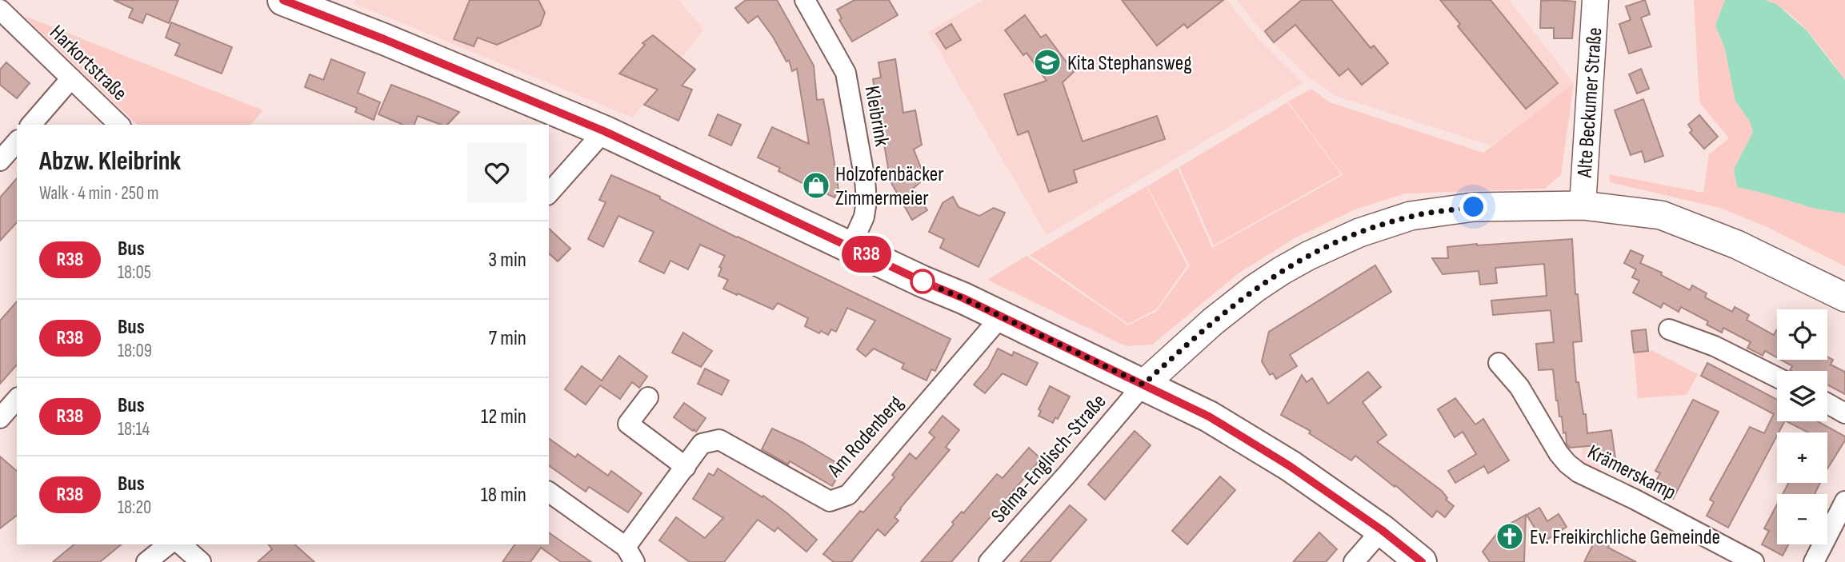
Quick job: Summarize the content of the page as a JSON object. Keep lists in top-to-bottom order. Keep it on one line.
{"streets":{"street":["Harkortstraße","Alte Beckumer Straße","Kleibrink","Am Rodenberg","Selma-Englisch-Straße","Krämerskamp"]},"places":{"school or university":["Kita Stephansweg"],"shop":["Holzofenbäcker Zimmermeier"],"church":["Ev. Freikirchliche Gemeinde"]},"lines":["bus line R38"],"page":{"on_map":"R38","heading":["Abzw. Kleibrink","Walk · 4 min · 250 m"],"list":[{"mark":"R38","name":"Bus","note":"18:05","value":"3 min"},{"mark":"R38","name":"Bus","note":"18:09","value":"7 min"},{"mark":"R38","name":"Bus","note":"18:14","value":"12 min"},{"mark":"R38","name":"Bus","note":"18:20","value":"18 min"}],"map_buttons":["+","−"]}}
